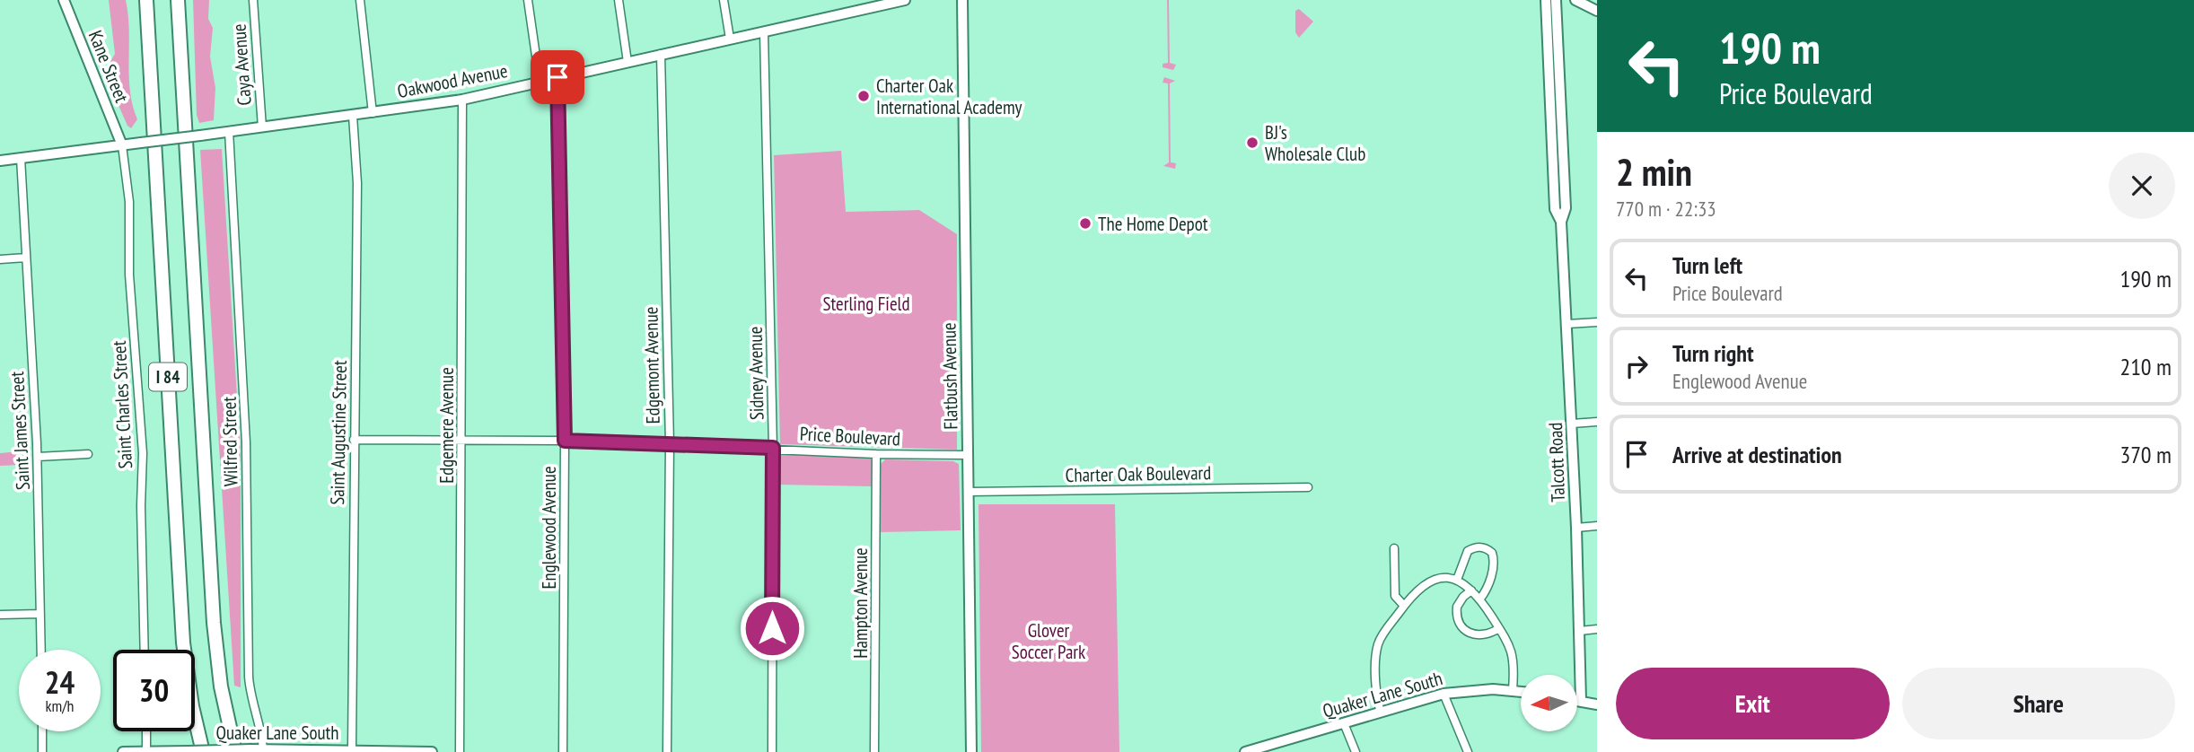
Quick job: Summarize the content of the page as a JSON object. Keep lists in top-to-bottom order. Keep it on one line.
{"streets":{"highway":["I 84"],"street":["Caya Avenue","Kane Street","Oakwood Avenue","Edgemont Avenue","Sidney Avenue","Flatbush Avenue","Saint Charles Street","Edgemere Avenue","Saint James Street","Saint Augustine Street","Price Boulevard","Wilfred Street","Talcott Road","Charter Oak Boulevard","Englewood Avenue","Hampton Avenue","Quaker Lane South"]},"crossings":[["Caya Avenue","Oakwood Avenue"],["Kane Street","Oakwood Avenue"],["Kane Street","Saint Charles Street"],["Oakwood Avenue","Edgemont Avenue"],["Oakwood Avenue","Sidney Avenue"],["Oakwood Avenue","Saint Charles Street"],["Oakwood Avenue","Edgemere Avenue"],["Oakwood Avenue","Saint James Street"],["Oakwood Avenue","Saint Augustine Street"],["Oakwood Avenue","Wilfred Street"],["Oakwood Avenue","Englewood Avenue"],["Edgemont Avenue","Price Boulevard"],["Sidney Avenue","Price Boulevard"],["Flatbush Avenue","Price Boulevard"],["Flatbush Avenue","Charter Oak Boulevard"],["Edgemere Avenue","Price Boulevard"],["Saint Augustine Street","Price Boulevard"],["Saint Augustine Street","Quaker Lane South"],["Price Boulevard","Englewood Avenue"],["Price Boulevard","Hampton Avenue"],["Wilfred Street","Quaker Lane South"]],"parks":["Sterling Field","Glover Soccer Park"],"places":["Charter Oak International Academy","BJ's Wholesale Club","The Home Depot"],"north":"left","page":{"turn":["190 m","Price Boulevard"],"heading":["2 min","770 m · 22:33"],"list":[{"name":"Turn left","note":"Price Boulevard","value":"190 m"},{"name":"Turn right","note":"Englewood Avenue","value":"210 m"},{"name":"Arrive at destination","value":"370 m"}],"speed":"24 km/h","limit":"30","buttons":["Exit","Share"]}}
